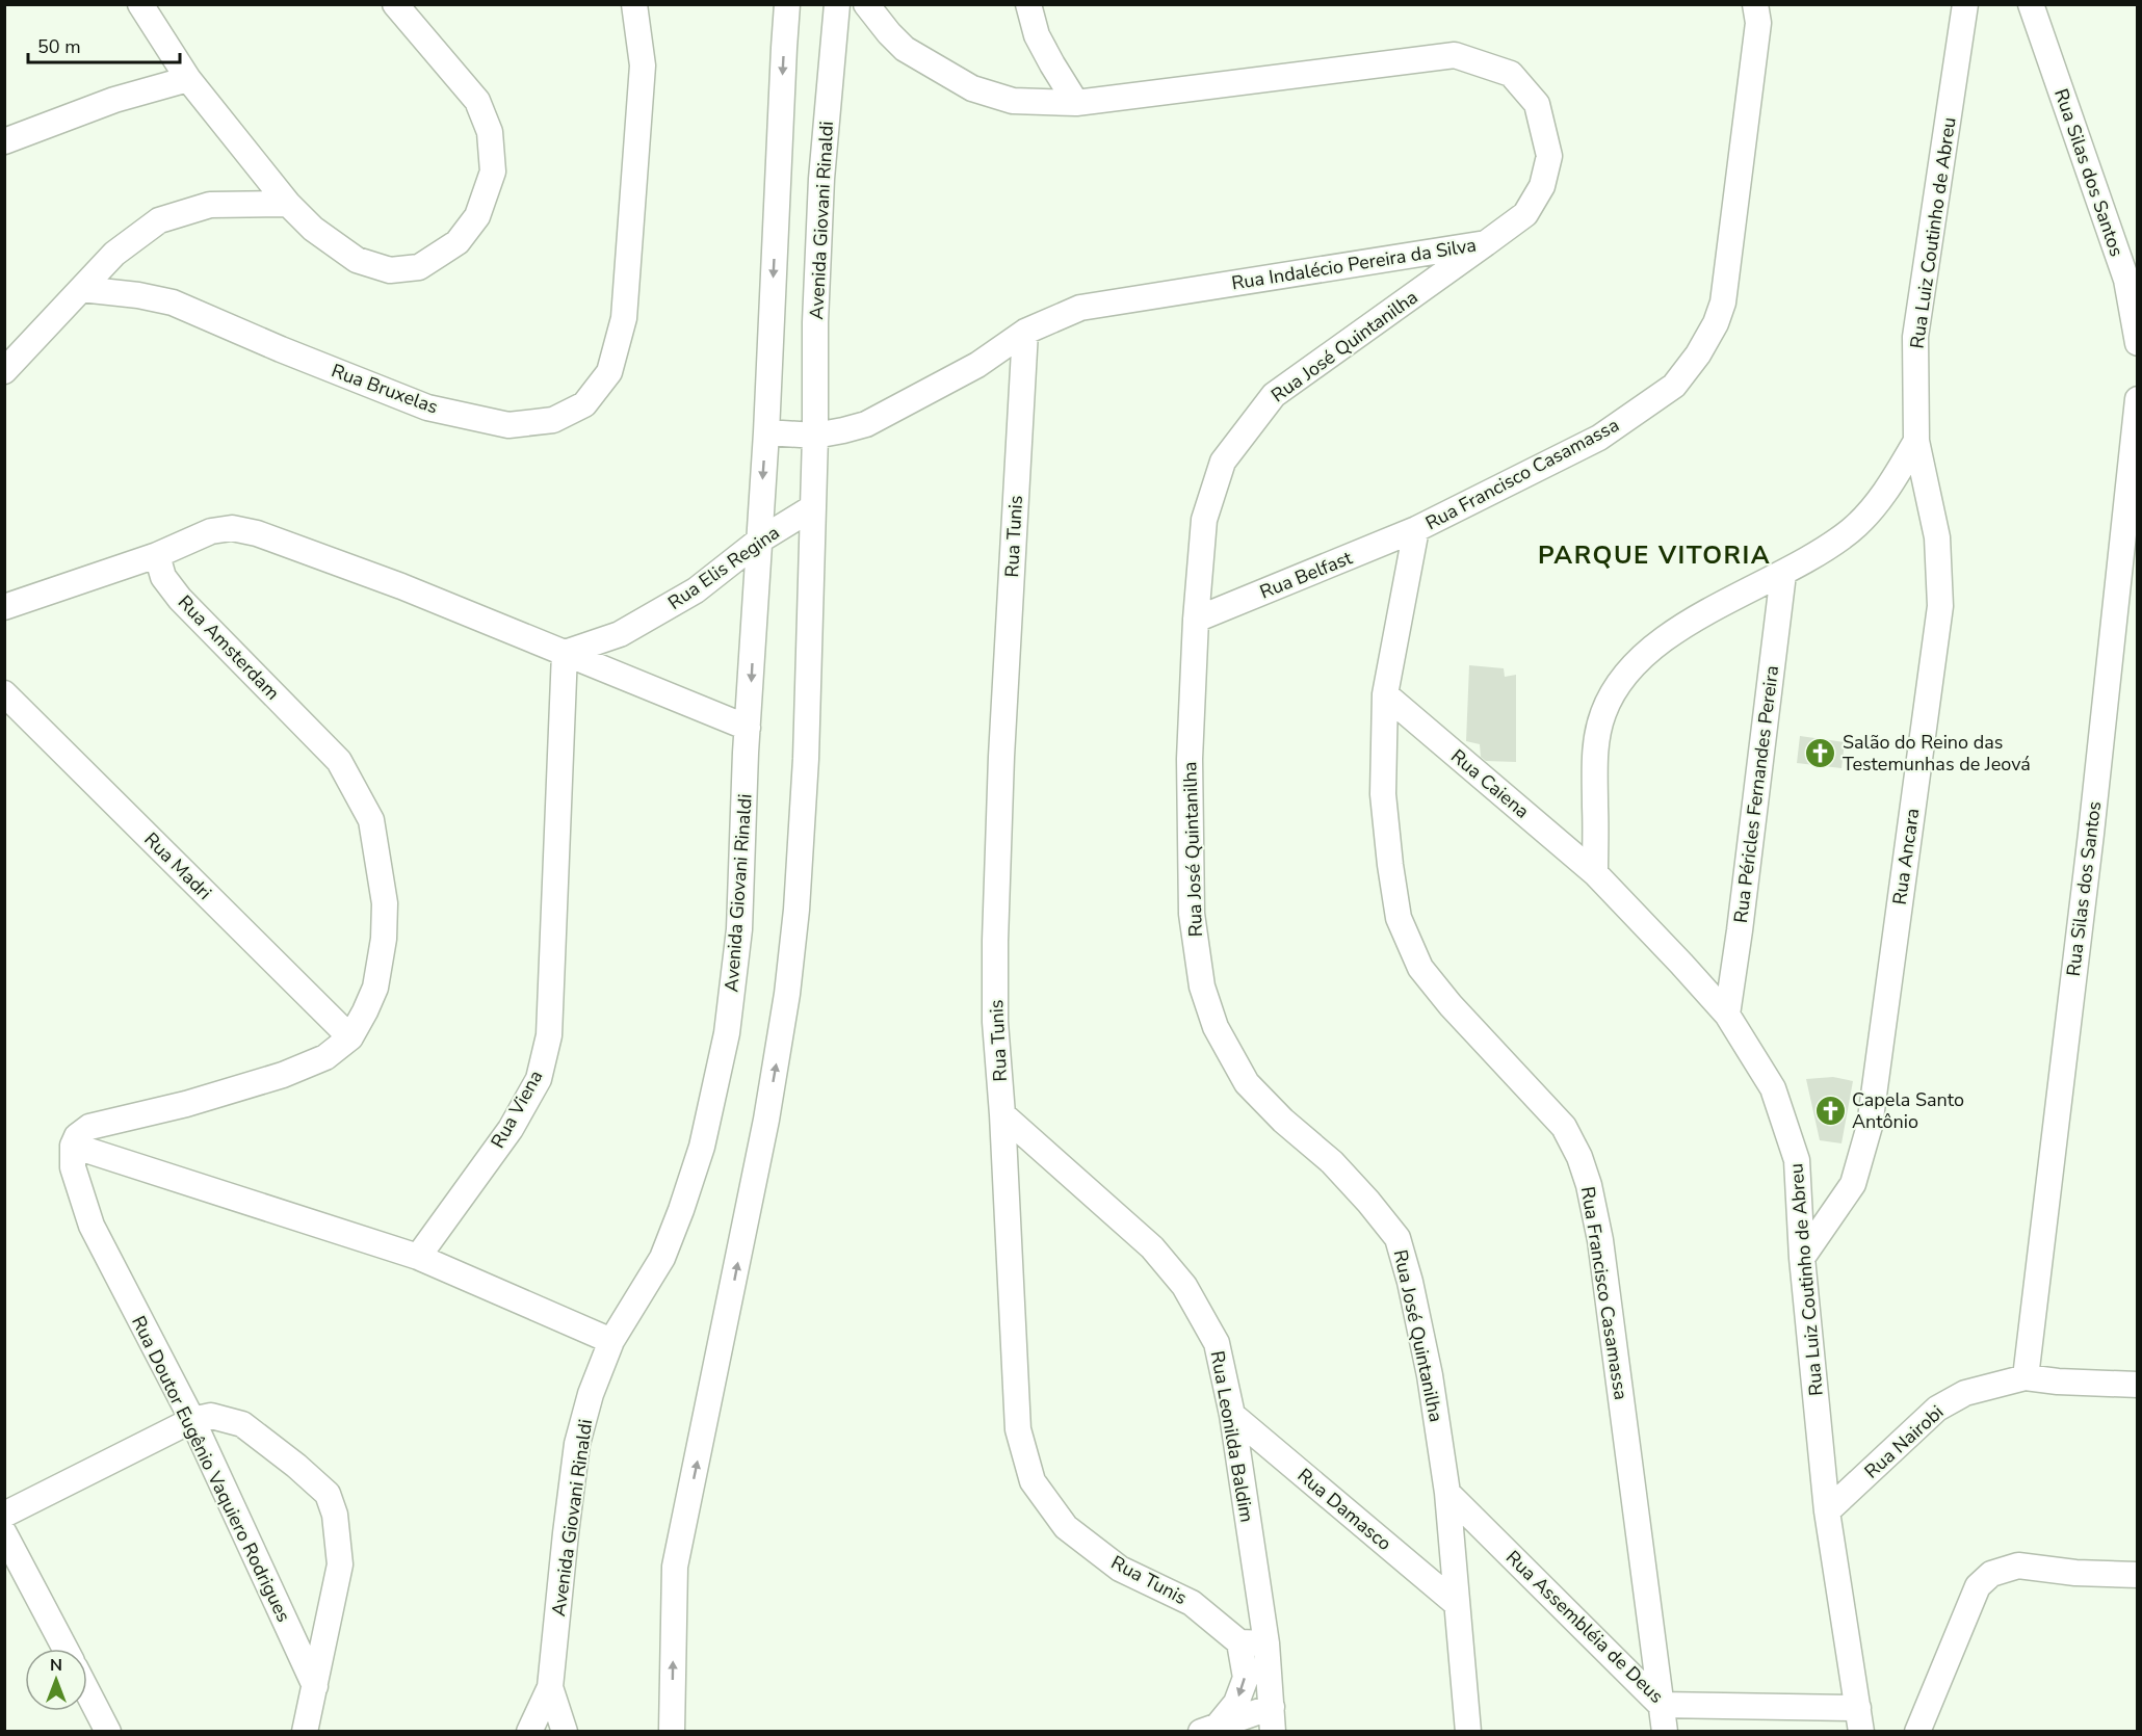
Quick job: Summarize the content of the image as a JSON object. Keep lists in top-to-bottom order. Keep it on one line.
{"streets":{"street":["Rua Silas dos Santos","Avenida Giovani Rinaldi","Rua Luiz Coutinho de Abreu","Rua Indalécio Pereira da Silva","Rua José Quintanilha","Rua Bruxelas","Rua Francisco Casamassa","Rua Tunis","Rua Elis Regina","Rua Belfast","Rua Amsterdam","Rua Caiena","Rua Péricles Fernandes Pereira","Rua Ancara","Rua Madri","Rua Viena","Rua Leonilda Baldim","Rua Nairobi","Rua Doutor Eugênio Vaquiero Rodrigues","Rua Damasco","Rua Assembléia de Deus"]},"crossings":[["Rua Silas dos Santos","Rua Nairobi"],["Avenida Giovani Rinaldi","Rua Indalécio Pereira da Silva"],["Avenida Giovani Rinaldi","Rua Elis Regina"],["Rua Luiz Coutinho de Abreu","Rua Caiena"],["Rua Luiz Coutinho de Abreu","Rua Péricles Fernandes Pereira"],["Rua Luiz Coutinho de Abreu","Rua Ancara"],["Rua Luiz Coutinho de Abreu","Rua Nairobi"],["Rua Luiz Coutinho de Abreu","Rua Assembléia de Deus"],["Rua Indalécio Pereira da Silva","Rua José Quintanilha"],["Rua Indalécio Pereira da Silva","Rua Tunis"],["Rua José Quintanilha","Rua Belfast"],["Rua José Quintanilha","Rua Damasco"],["Rua José Quintanilha","Rua Assembléia de Deus"],["Rua Francisco Casamassa","Rua Belfast"],["Rua Francisco Casamassa","Rua Caiena"],["Rua Francisco Casamassa","Rua Assembléia de Deus"],["Rua Tunis","Rua Leonilda Baldim"],["Rua Elis Regina","Rua Viena"],["Rua Amsterdam","Rua Madri"],["Rua Amsterdam","Rua Doutor Eugênio Vaquiero Rodrigues"],["Rua Leonilda Baldim","Rua Damasco"]],"districts":["PARQUE VITORIA"],"places":{"church":["Salão do Reino das Testemunhas de Jeová","Capela Santo Antônio"]},"scale_bar":"50 m","north":"top"}
